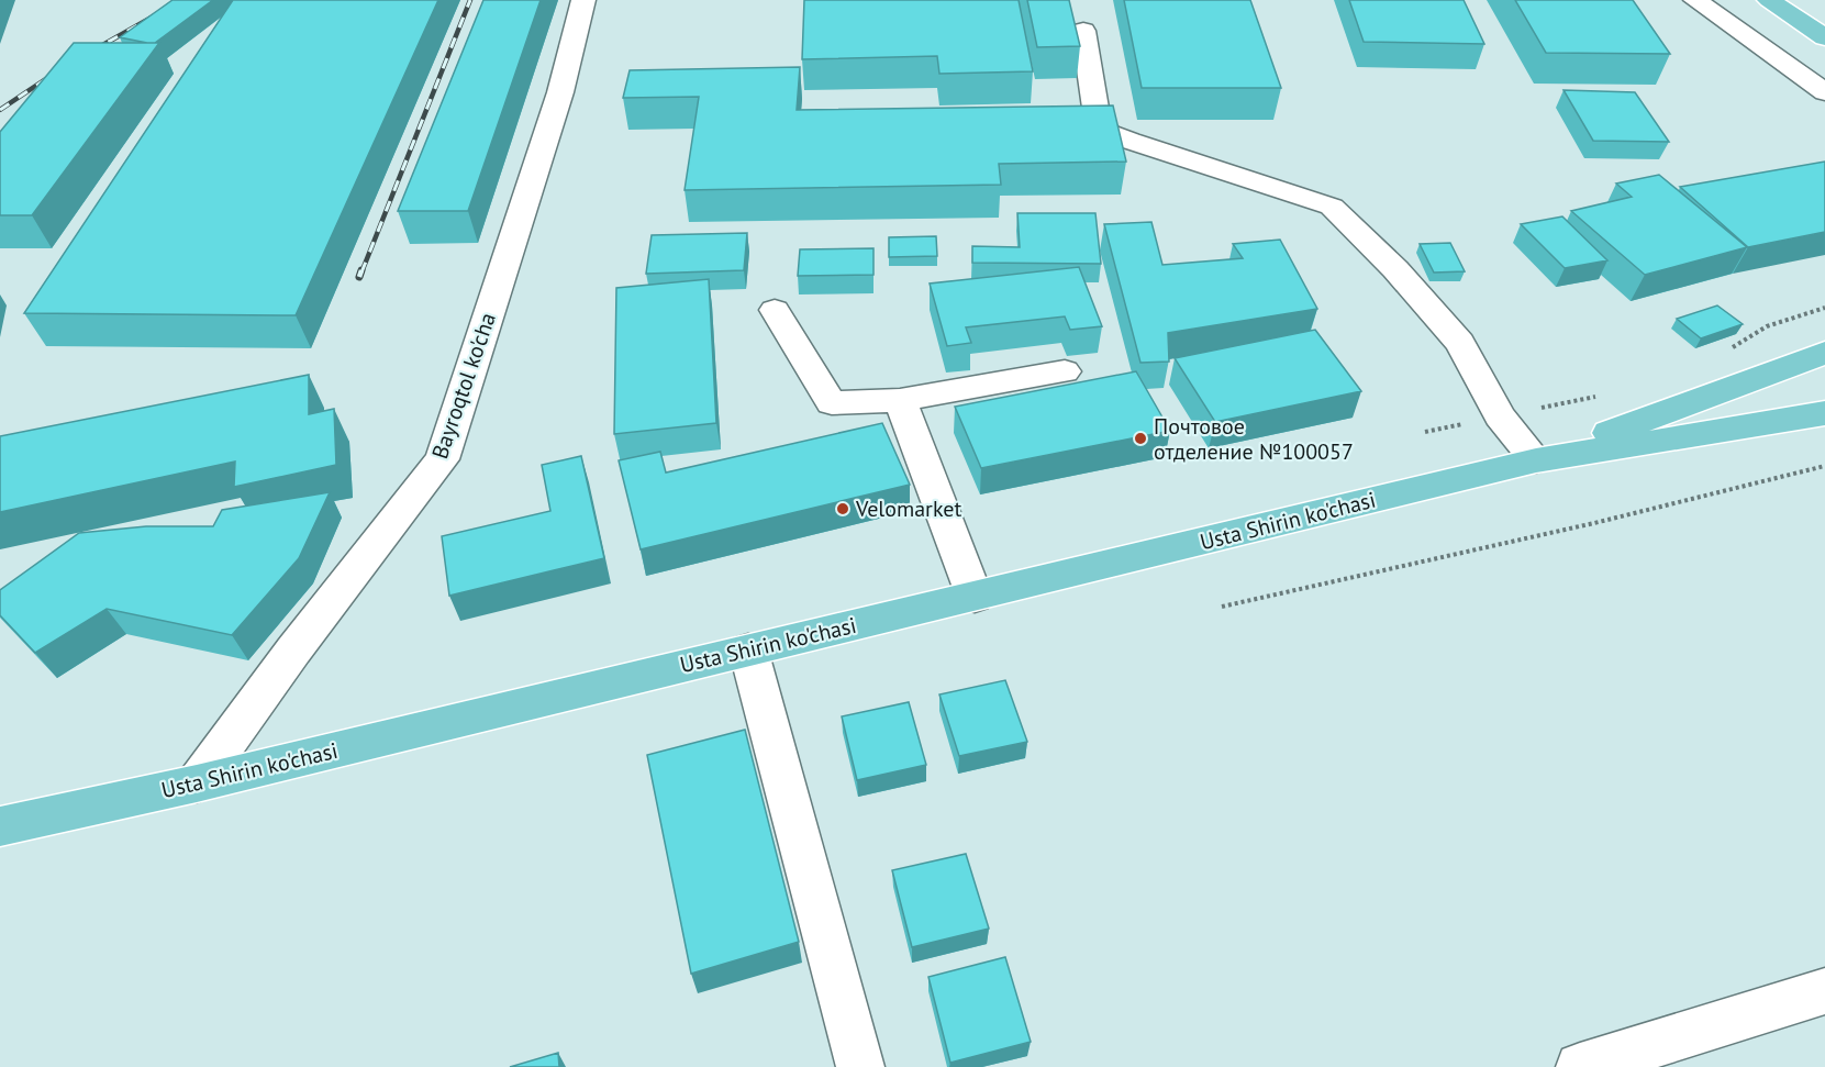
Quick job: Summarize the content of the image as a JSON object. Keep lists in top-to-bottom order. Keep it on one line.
{"streets":{"main road":["Usta Shirin ko'chasi"],"street":["Bayroqtol ko'cha"]},"crossings":[["Bayroqtol ko'cha","Usta Shirin ko'chasi"]],"places":["Почтовое отделение №100057","Velomarket"]}
